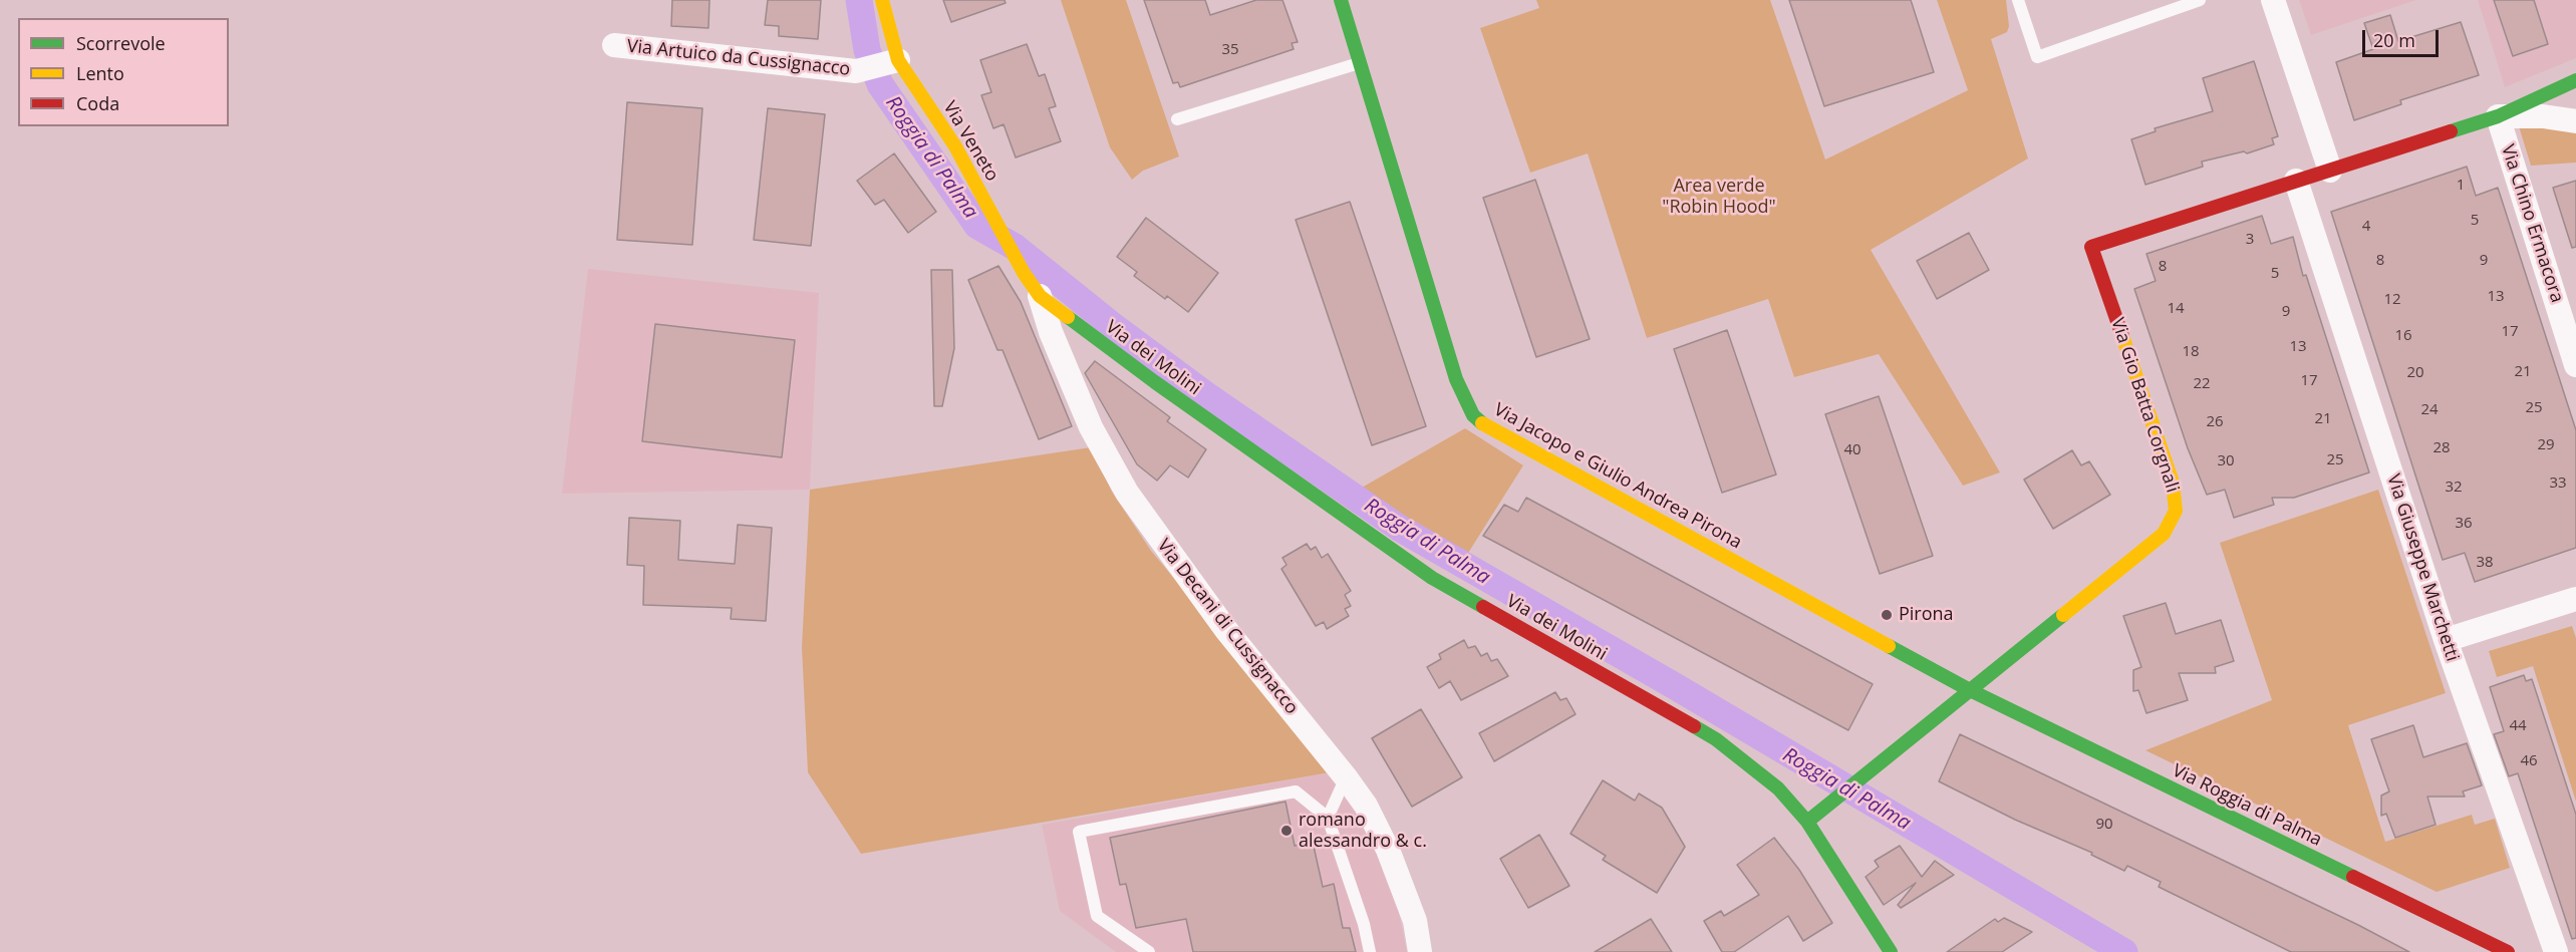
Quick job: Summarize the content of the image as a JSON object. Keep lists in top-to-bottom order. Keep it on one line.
{"streets":{"street":["Via Artuico da Cussignacco","Via Veneto","Via Chino Ermacora","Via dei Molini","Via Gio Batta Corgnali","Via Jacopo e Giulio Andrea Pirona","Via Giuseppe Marchetti","Via Decani di Cussignacco","Via Roggia di Palma"]},"crossings":[["Via Artuico da Cussignacco","Via Veneto"],["Via Veneto","Via dei Molini"],["Via Veneto","Via Decani di Cussignacco"],["Via Chino Ermacora","Via Gio Batta Corgnali"],["Via dei Molini","Via Gio Batta Corgnali"],["Via dei Molini","Via Decani di Cussignacco"],["Via Gio Batta Corgnali","Via Jacopo e Giulio Andrea Pirona"],["Via Gio Batta Corgnali","Via Giuseppe Marchetti"],["Via Gio Batta Corgnali","Via Roggia di Palma"],["Via Jacopo e Giulio Andrea Pirona","Via Roggia di Palma"]],"water":["Roggia di Palma"],"parks":["Area verde \"Robin Hood\""],"places":["Pirona","romano alessandro & c."],"house_numbers":["35","1","5","4","3","8","9","8","5","13","12","14","9","17","16","13","18","21","20","17","22","25","24","21","26","29","28","40","25","30","33","32","36","38","44","46","90"],"legend":["Scorrevole","Lento","Coda"],"scale_bar":"20 m"}
